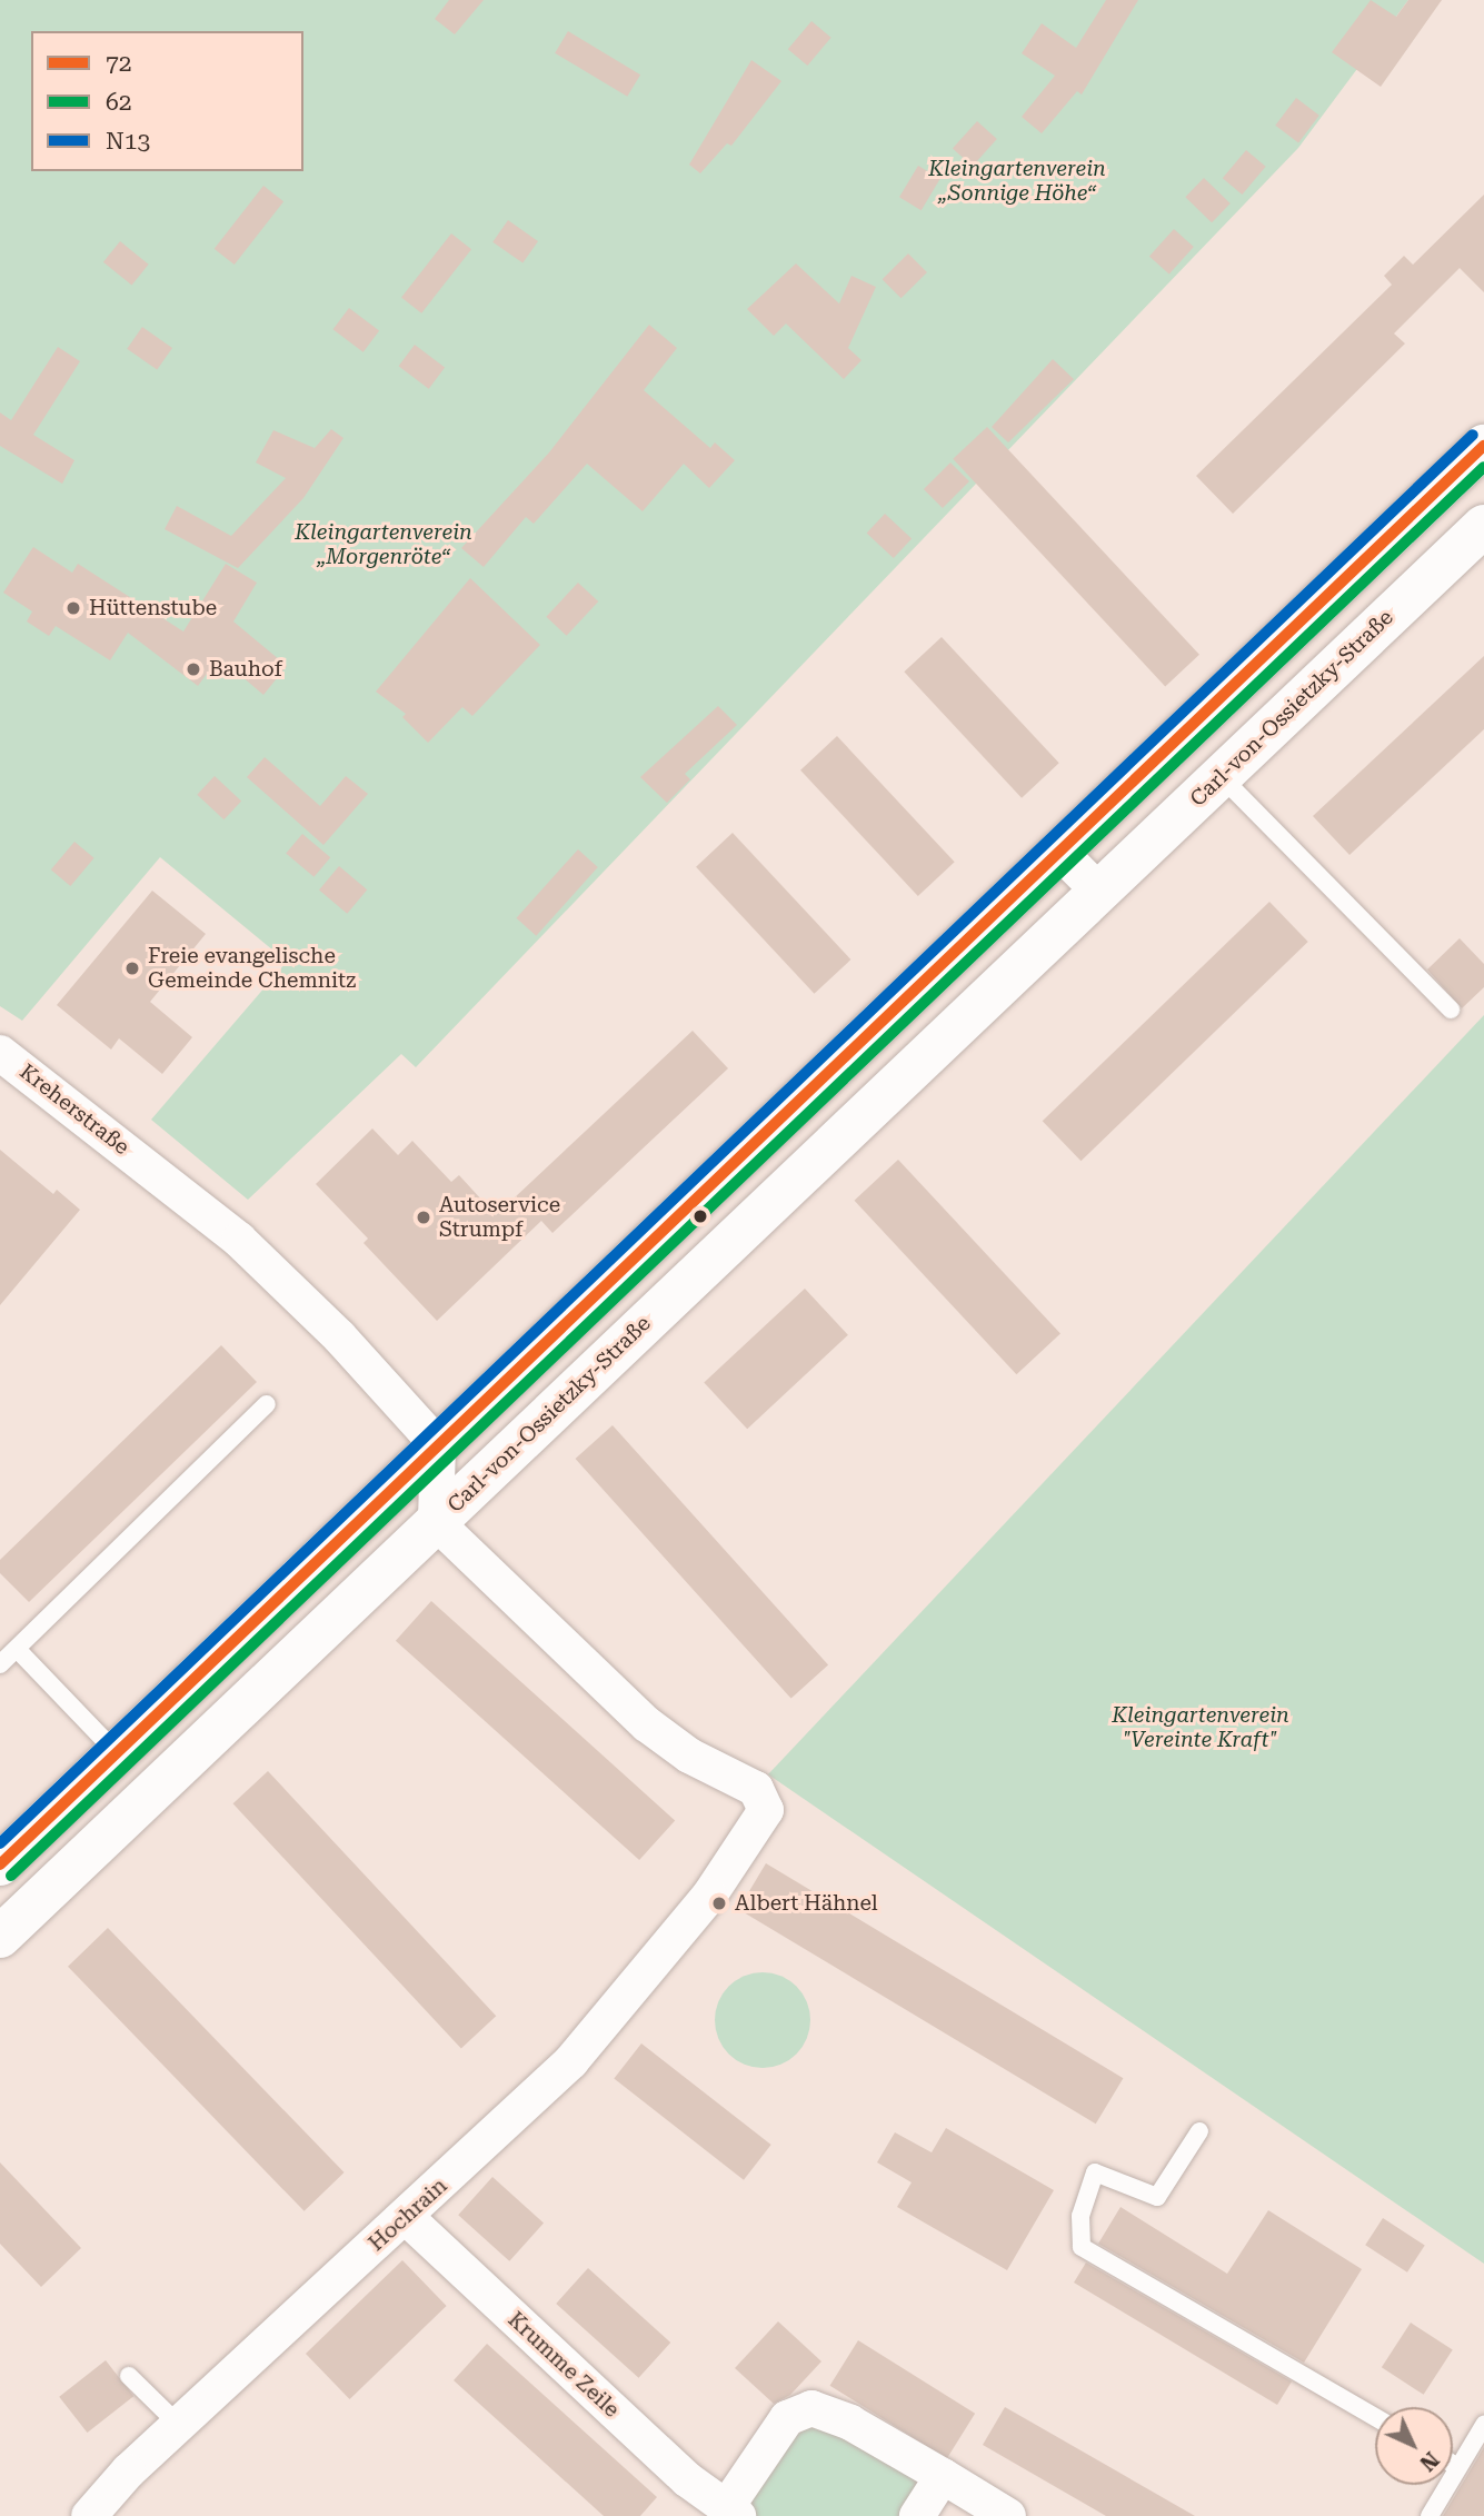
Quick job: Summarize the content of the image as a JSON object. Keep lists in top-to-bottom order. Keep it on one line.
{"streets":{"street":["Carl-von-Ossietzky-Straße","Kreherstraße","Hochrain","Krumme Zeile"]},"crossings":[["Carl-von-Ossietzky-Straße","Hochrain"],["Hochrain","Krumme Zeile"]],"parks":["Kleingartenverein „Sonnige Höhe“","Kleingartenverein „Morgenröte“","Kleingartenverein \"Vereinte Kraft\""],"places":["Hüttenstube","Bauhof","Freie evangelische Gemeinde Chemnitz","Autoservice Strumpf","Albert Hähnel"],"lines":["transit line N13","transit line 72","transit line 62"],"legend":["72","62","N13"],"north":"bottom right"}
